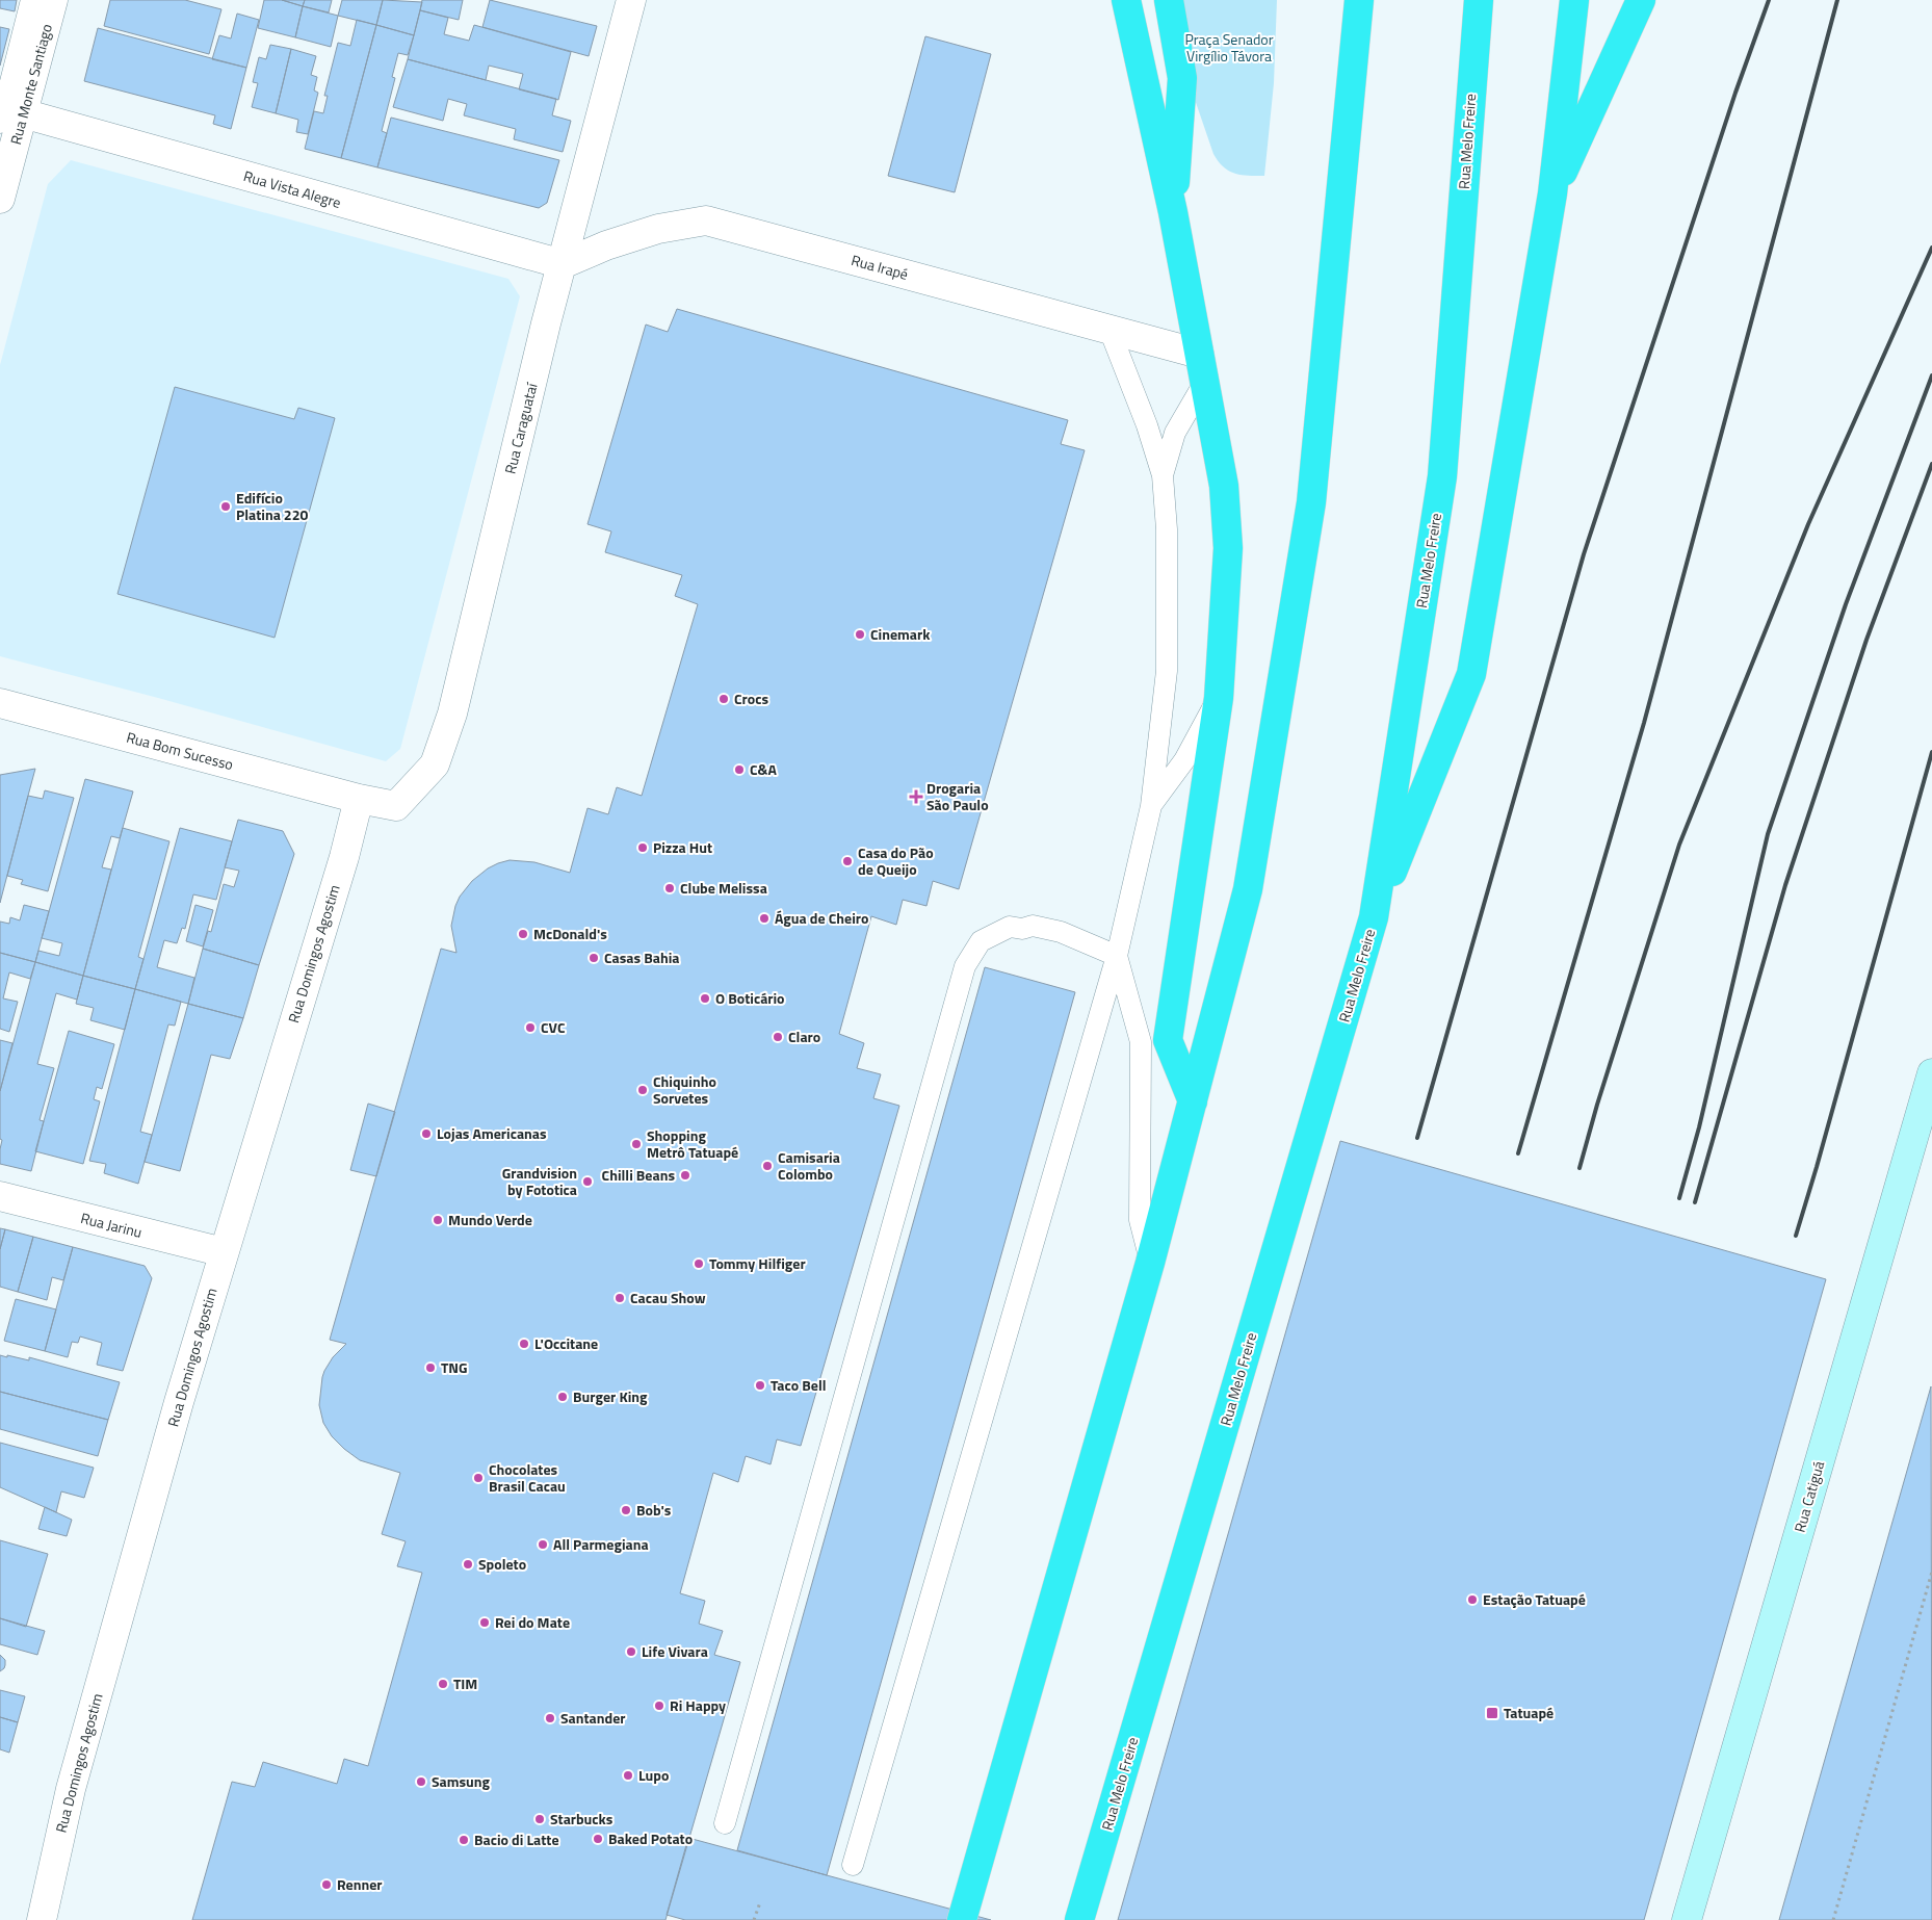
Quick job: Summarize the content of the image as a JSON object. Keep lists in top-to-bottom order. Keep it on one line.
{"streets":{"highway":["Rua Melo Freire"],"main road":["Rua Catiguá"],"street":["Rua Monte Santiago","Rua Vista Alegre","Rua Irapé","Rua Caraguataí","Rua Bom Sucesso","Rua Domingos Agostim","Rua Jarinu"]},"crossings":[["Rua Monte Santiago","Rua Vista Alegre"],["Rua Vista Alegre","Rua Irapé"],["Rua Vista Alegre","Rua Caraguataí"],["Rua Irapé","Rua Caraguataí"],["Rua Caraguataí","Rua Bom Sucesso"],["Rua Caraguataí","Rua Domingos Agostim"],["Rua Bom Sucesso","Rua Domingos Agostim"],["Rua Domingos Agostim","Rua Jarinu"]],"parks":["Praça Senador Virgílio Távora"],"places":{"other":["Edifício Platina 220","Cinemark","Crocs","C&A","Pizza Hut","Casa do Pão de Queijo","Clube Melissa","Água de Cheiro","McDonald's","Casas Bahia","O Boticário","CVC","Claro","Chiquinho Sorvetes","Lojas Americanas","Shopping Metrô Tatuapé","Camisaria Colombo","Chilli Beans","Grandvision by Fototica","Mundo Verde","Tommy Hilfiger","Cacau Show","L'Occitane","TNG","Taco Bell","Burger King","Chocolates Brasil Cacau","Bob's","All Parmegiana","Spoleto","Estação Tatuapé","Rei do Mate","Life Vivara","TIM","Ri Happy","Santander","Lupo","Samsung","Starbucks","Baked Potato","Bacio di Latte","Renner"],"health":["Drogaria São Paulo"],"transit":["Tatuapé"]}}
